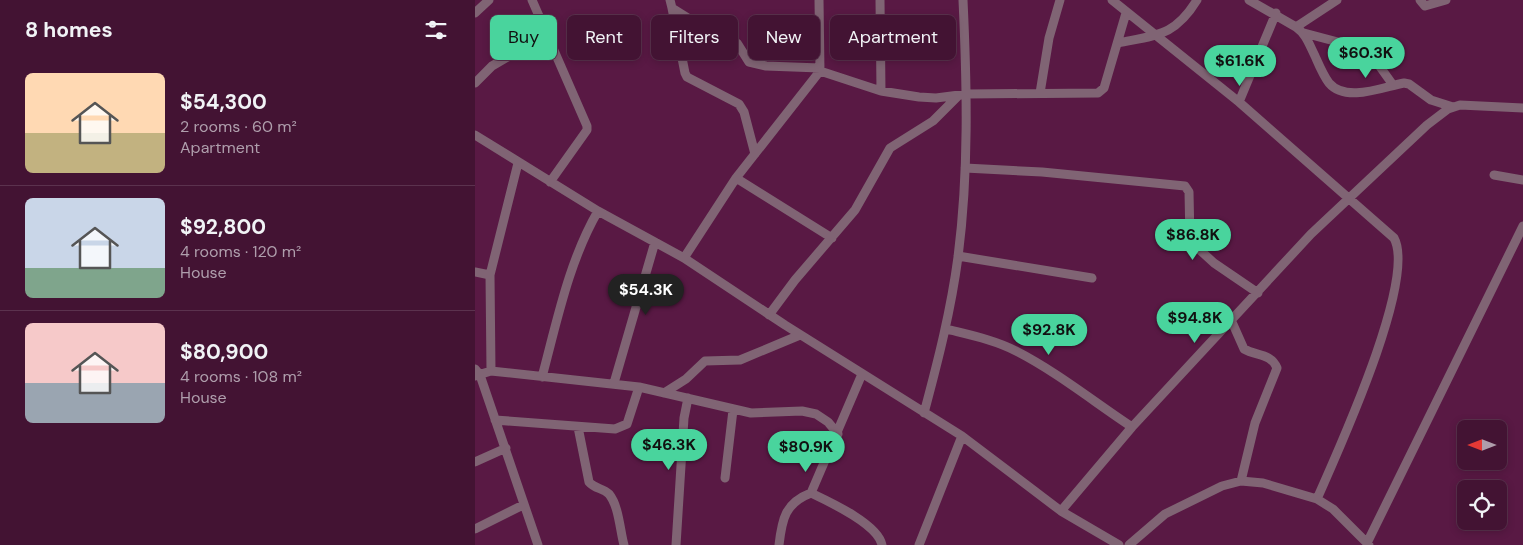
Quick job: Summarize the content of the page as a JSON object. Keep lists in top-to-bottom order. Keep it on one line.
{"north":"left","page":{"heading":"8 homes","chip":["Buy","Rent","Filters","New","Apartment"],"price":["$60.3K","$61.6K","$86.8K","$54.3K","$94.8K","$92.8K","$46.3K","$80.9K"],"list":[{"name":"$54,300","note":"2 rooms · 60 m² · Apartment"},{"name":"$92,800","note":"4 rooms · 120 m² · House"},{"name":"$80,900","note":"4 rooms · 108 m² · House"}]}}
